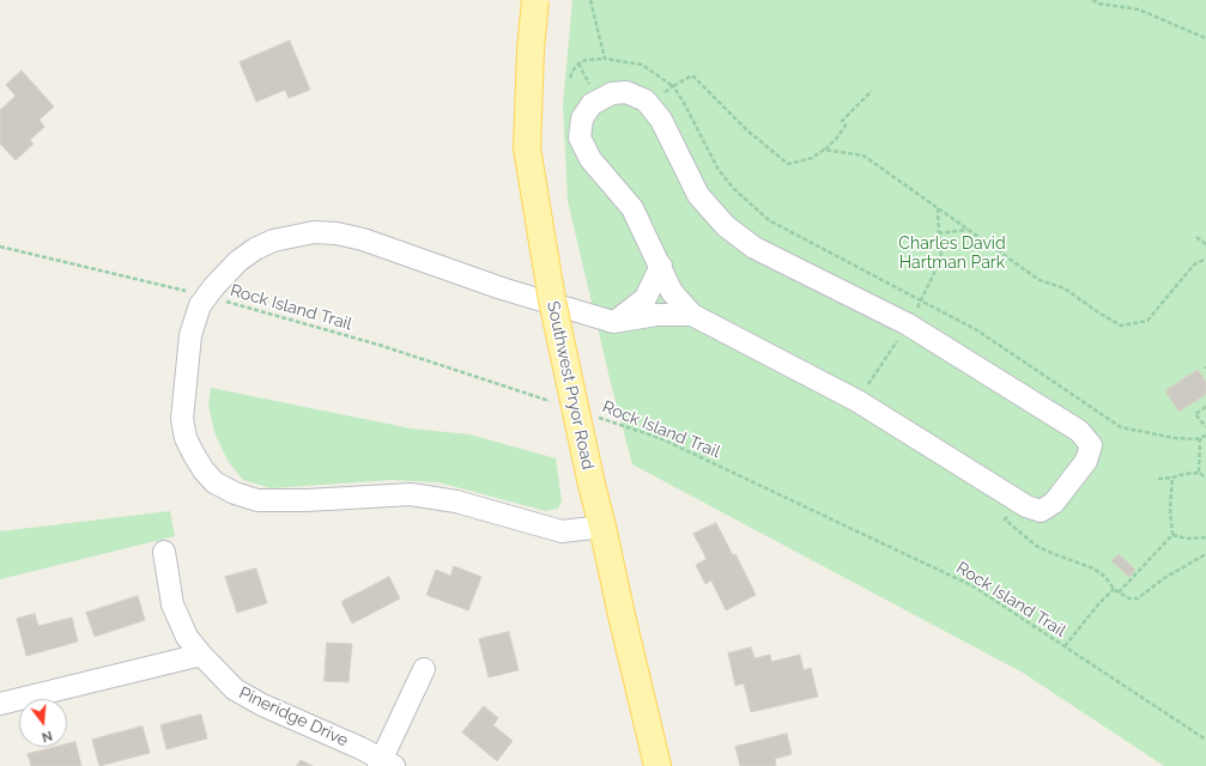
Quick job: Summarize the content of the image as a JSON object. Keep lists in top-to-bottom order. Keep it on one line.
{"streets":{"main road":["Southwest Pryor Road"],"street":["Pineridge Drive"],"path":["Rock Island Trail"]},"parks":["Charles David Hartman Park"],"north":"bottom"}
